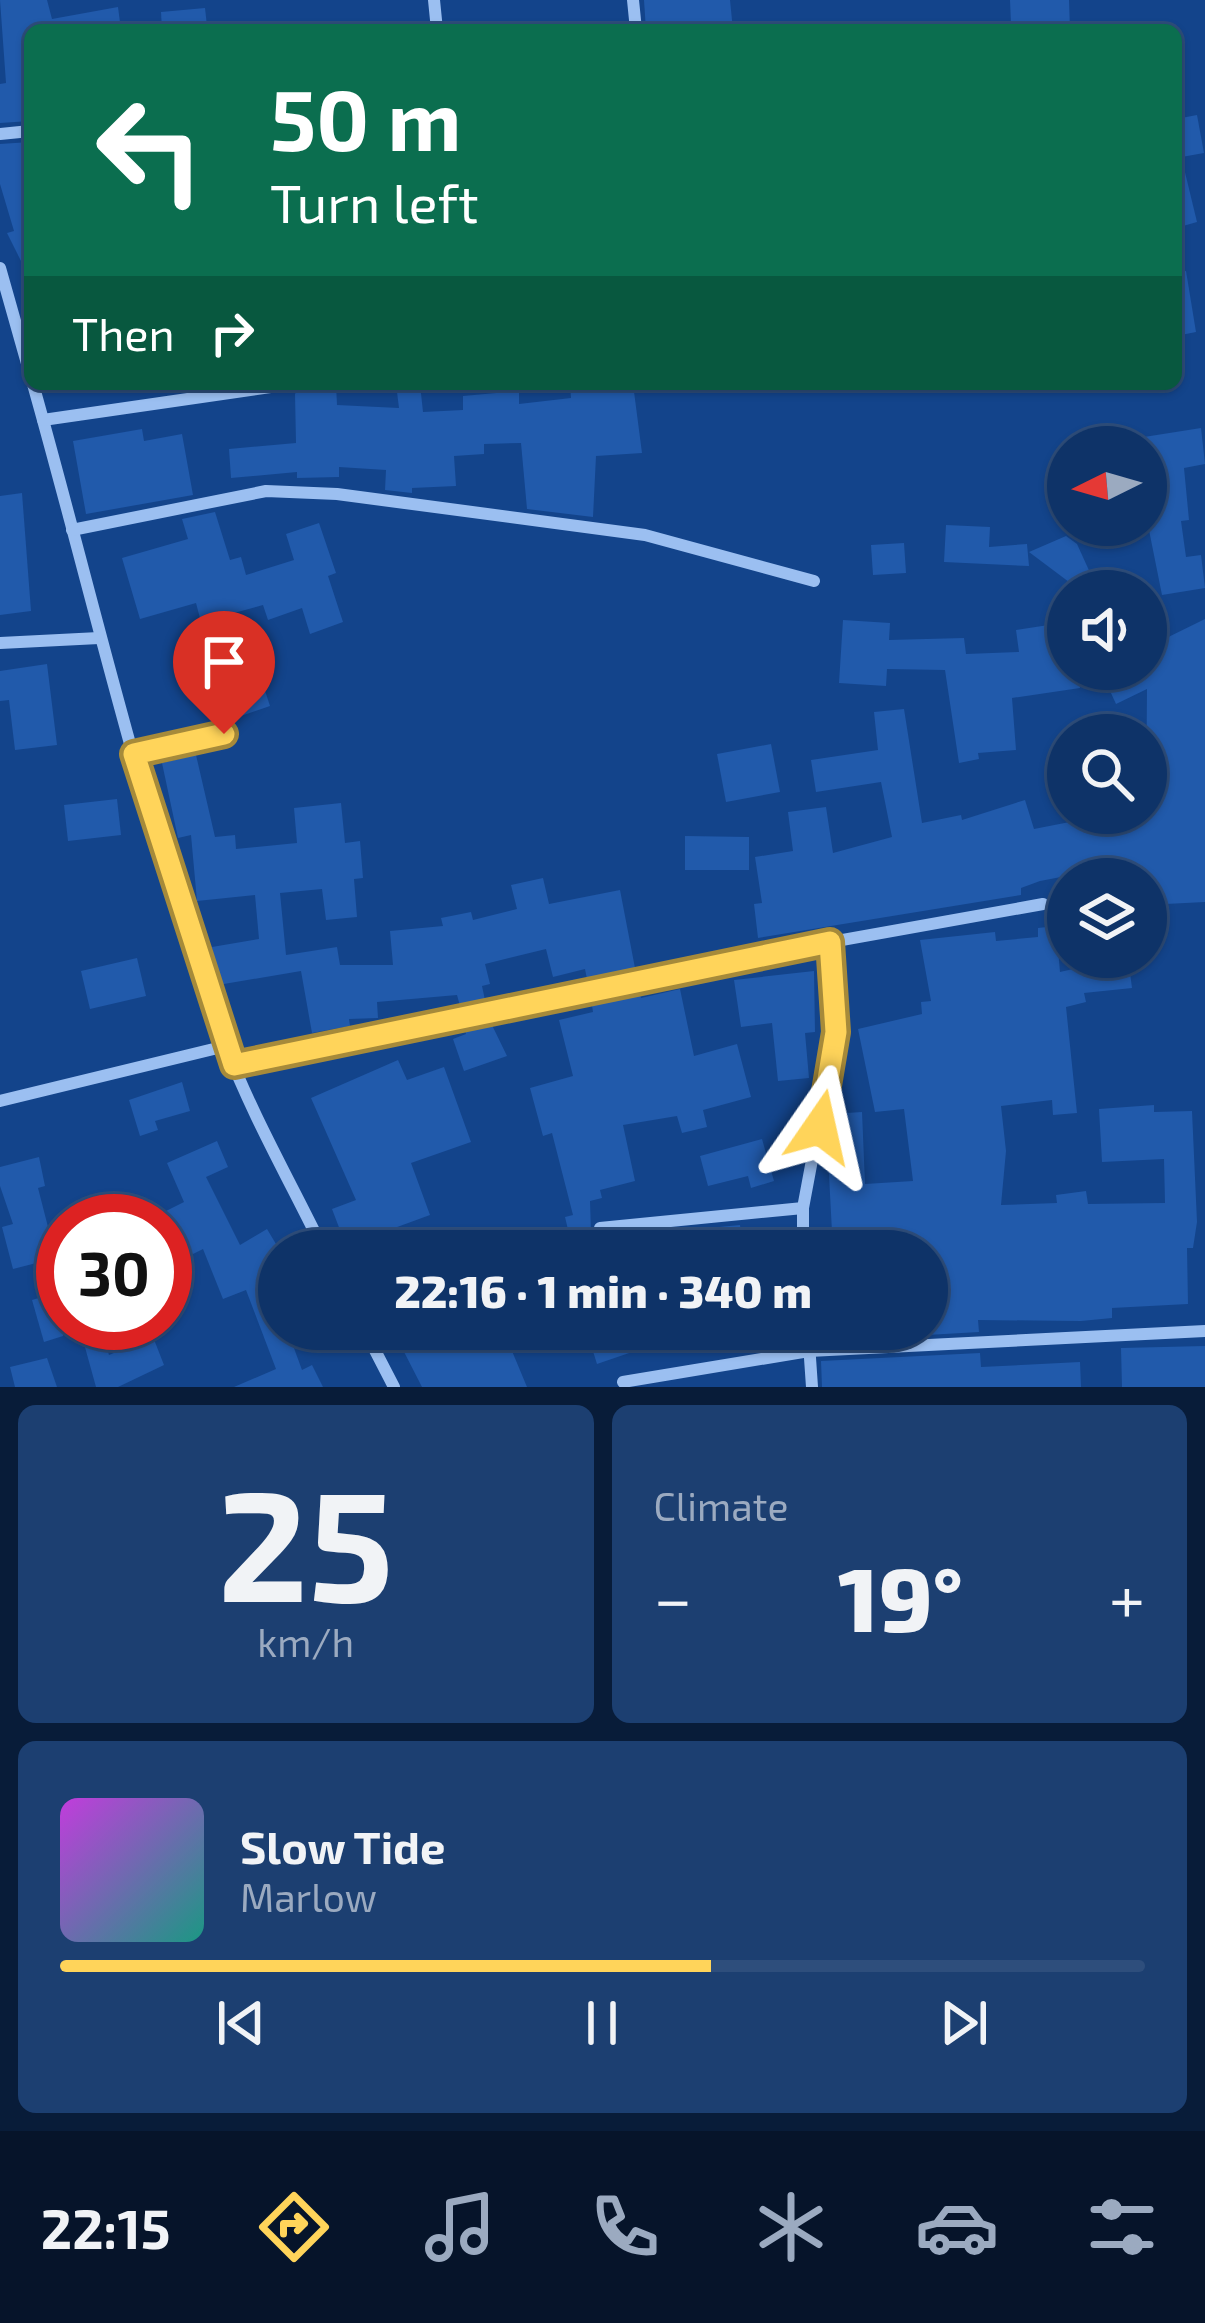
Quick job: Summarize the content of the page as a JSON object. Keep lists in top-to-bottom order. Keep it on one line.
{"north":"left","page":{"turn":["50 m","Turn left"],"then":"Then","limit":"30","trip":"22:16 · 1 min · 340 m","tile":[["25","km/h"],"Climate"],"heat":["−","19°","+"],"song":["Slow Tide","Marlow"],"tabs":"22:15"}}
